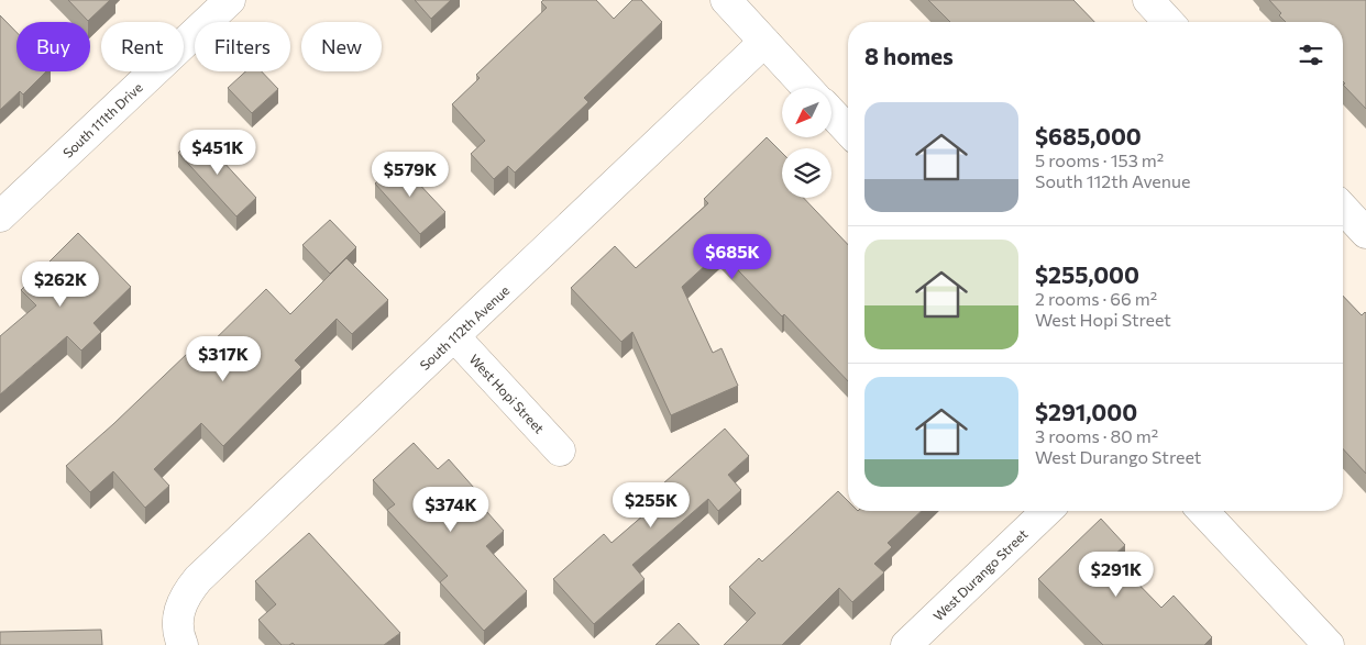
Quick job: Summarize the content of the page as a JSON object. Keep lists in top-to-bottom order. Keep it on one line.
{"streets":{"street":["South 111th Drive","South 112th Avenue","West Hopi Street","West Durango Street"]},"crossings":[["South 112th Avenue","West Hopi Street"]],"north":"bottom left","page":{"chip":["Buy","Rent","Filters","New"],"heading":"8 homes","list":[{"name":"$685,000","note":"5 rooms · 153 m² · South 112th Avenue"},{"name":"$255,000","note":"2 rooms · 66 m² · West Hopi Street"},{"name":"$291,000","note":"3 rooms · 80 m² · West Durango Street"}],"price":["$451K","$579K","$685K","$262K","$317K","$255K","$374K","$291K"]}}
